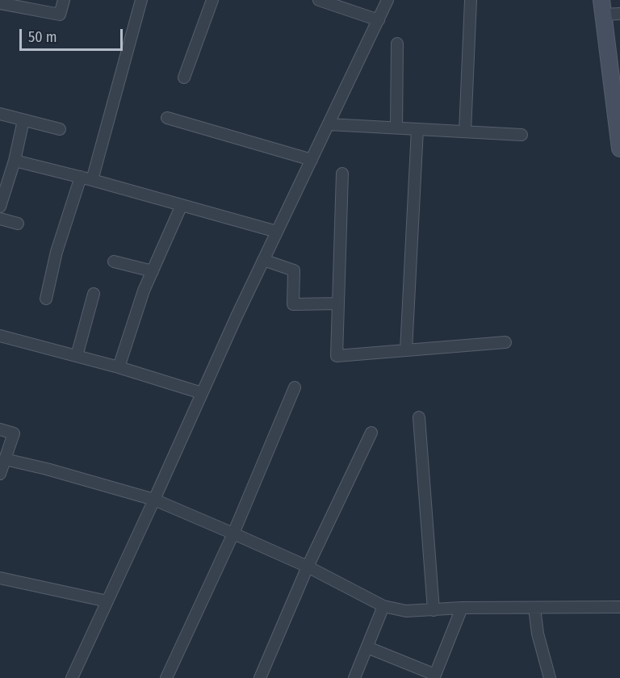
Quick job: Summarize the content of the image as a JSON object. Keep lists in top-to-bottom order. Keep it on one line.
{"scale_bar":"50 m"}
